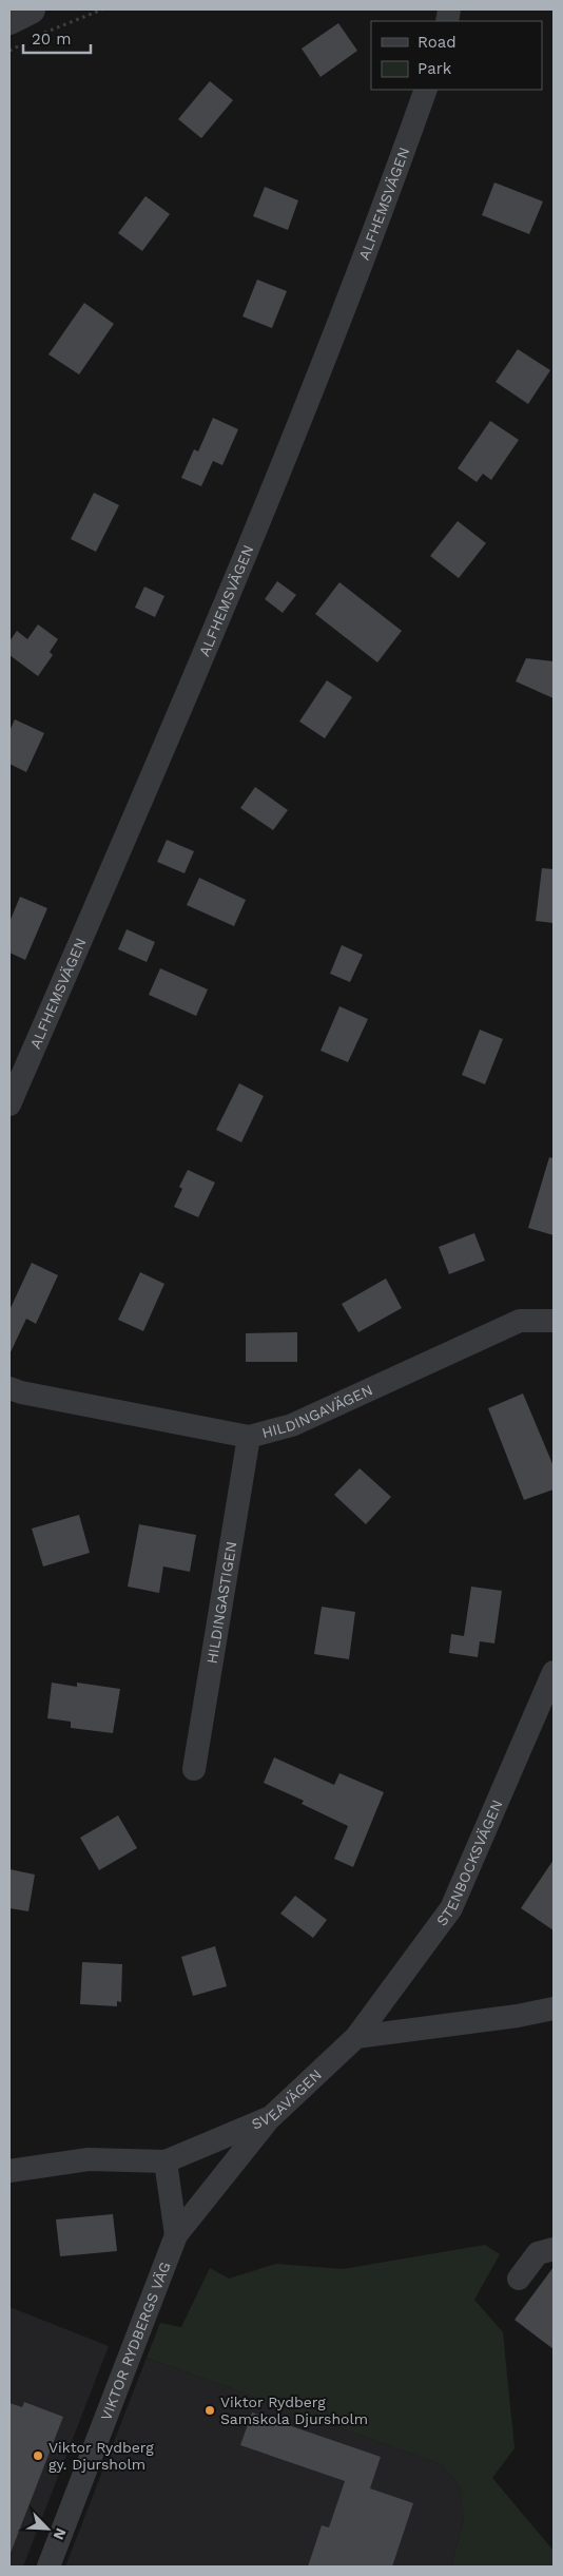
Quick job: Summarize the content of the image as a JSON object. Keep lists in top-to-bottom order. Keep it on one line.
{"streets":{"street":["ALFHEMSVÄGEN","HILDINGAVÄGEN","HILDINGASTIGEN","STENBOCKSVÄGEN","SVEAVÄGEN","VIKTOR RYDBERGS VÄG"]},"crossings":[["HILDINGAVÄGEN","HILDINGASTIGEN"],["STENBOCKSVÄGEN","SVEAVÄGEN"],["SVEAVÄGEN","VIKTOR RYDBERGS VÄG"]],"places":["Viktor Rydberg Samskola Djursholm","Viktor Rydberg gy. Djursholm"],"legend":["Road","Park"],"scale_bar":"20 m","north":"bottom right"}
